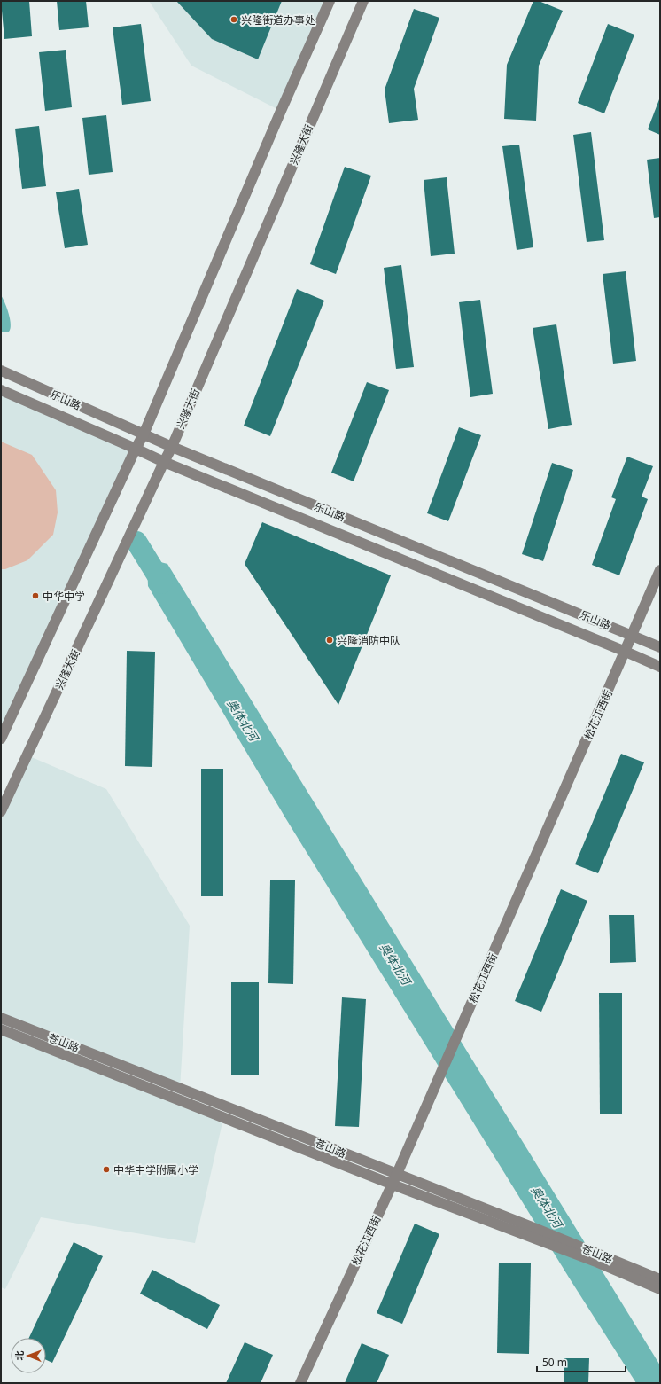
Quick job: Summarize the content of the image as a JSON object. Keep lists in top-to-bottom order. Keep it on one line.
{"streets":{"street":["兴隆大街","乐山路","松花江西街","苍山路"]},"crossings":[["兴隆大街","乐山路"],["乐山路","松花江西街"],["松花江西街","苍山路"]],"water":["奥体北河"],"places":["兴隆街道办事处","中华中学","兴隆消防中队","中华中学附属小学"],"scale_bar":"50 m","north":"left"}
